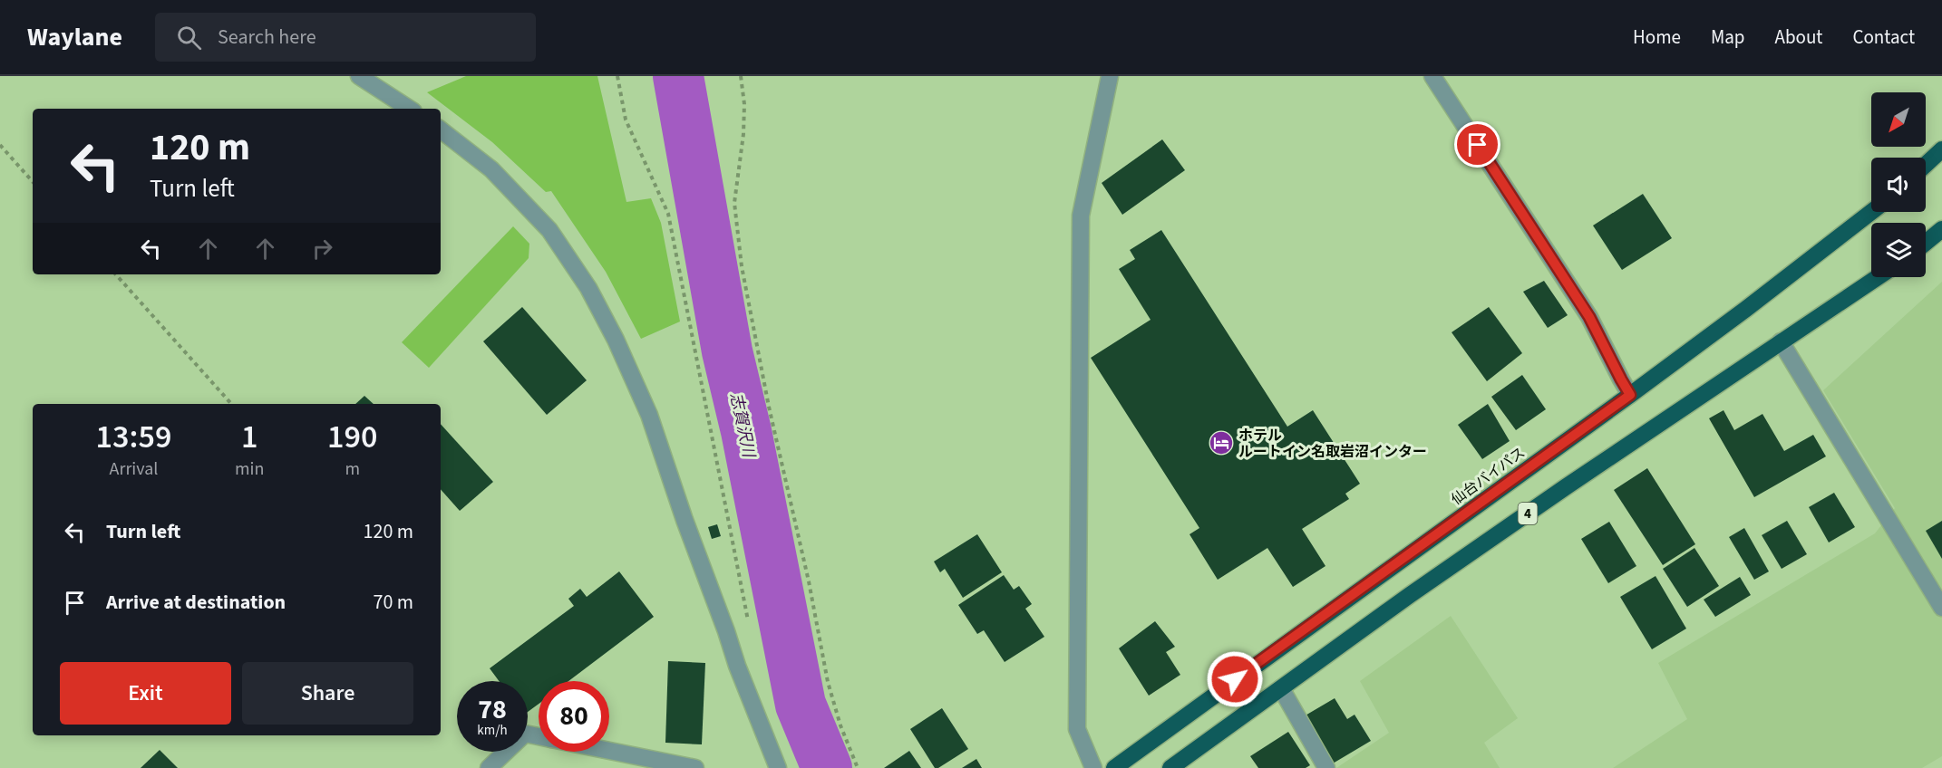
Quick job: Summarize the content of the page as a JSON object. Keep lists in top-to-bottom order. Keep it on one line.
{"streets":{"highway":["仙台バイパス","4"]},"water":["志賀沢川"],"places":{"hotel":["ホテル ルートイン名取岩沼インター"]},"north":"bottom left","page":{"header":"Waylane","search":"Search here","nav":["Home","Map","About","Contact"],"turn":["120 m","Turn left"],"eta":["13:59","Arrival","1","min","190","m"],"list":[{"name":"Turn left","value":"120 m"},{"name":"Arrive at destination","value":"70 m"}],"buttons":["Exit","Share"],"speed":"78 km/h","limit":"80"}}
